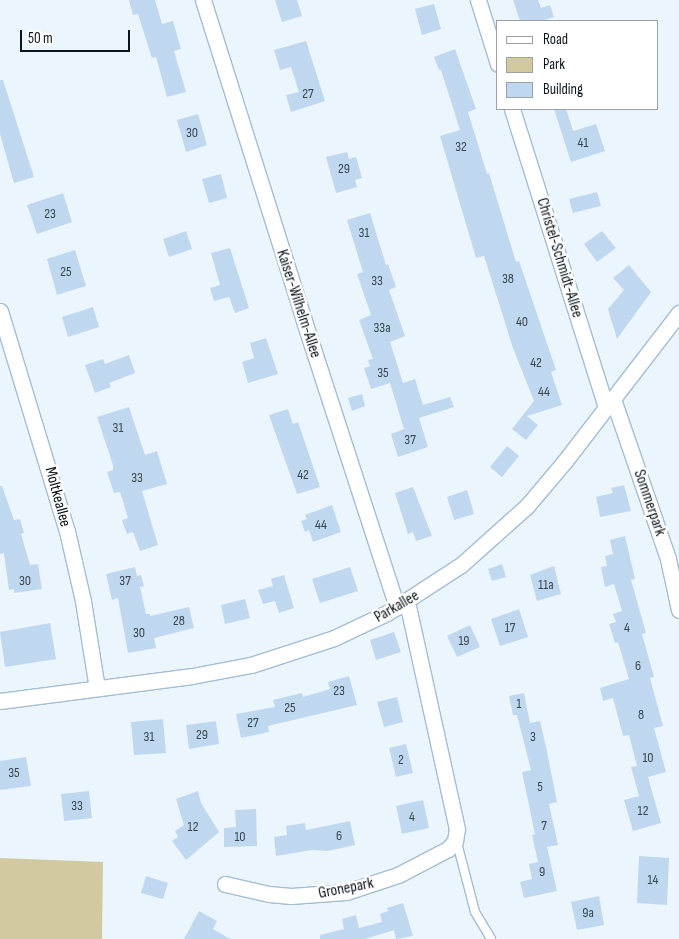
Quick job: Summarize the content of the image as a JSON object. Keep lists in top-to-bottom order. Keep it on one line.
{"streets":{"street":["Christel-Schmidt-Allee","Kaiser-Wilhelm-Allee","Moltkeallee","Sommerpark","Parkallee","Gronepark"]},"crossings":[["Christel-Schmidt-Allee","Sommerpark"],["Christel-Schmidt-Allee","Parkallee"],["Kaiser-Wilhelm-Allee","Parkallee"],["Moltkeallee","Parkallee"],["Sommerpark","Parkallee"]],"house_numbers":["27","30","41","32","29","23","31","25","38","33","40","33a","42","35","44","31","37","42","33","44","30","37","11a","28","17","4","30","19","6","23","1","25","8","27","29","31","3","10","2","35","5","33","12","4","7","12","6","10","9","14","9a"],"legend":["Road","Park","Building"],"scale_bar":"50 m"}
